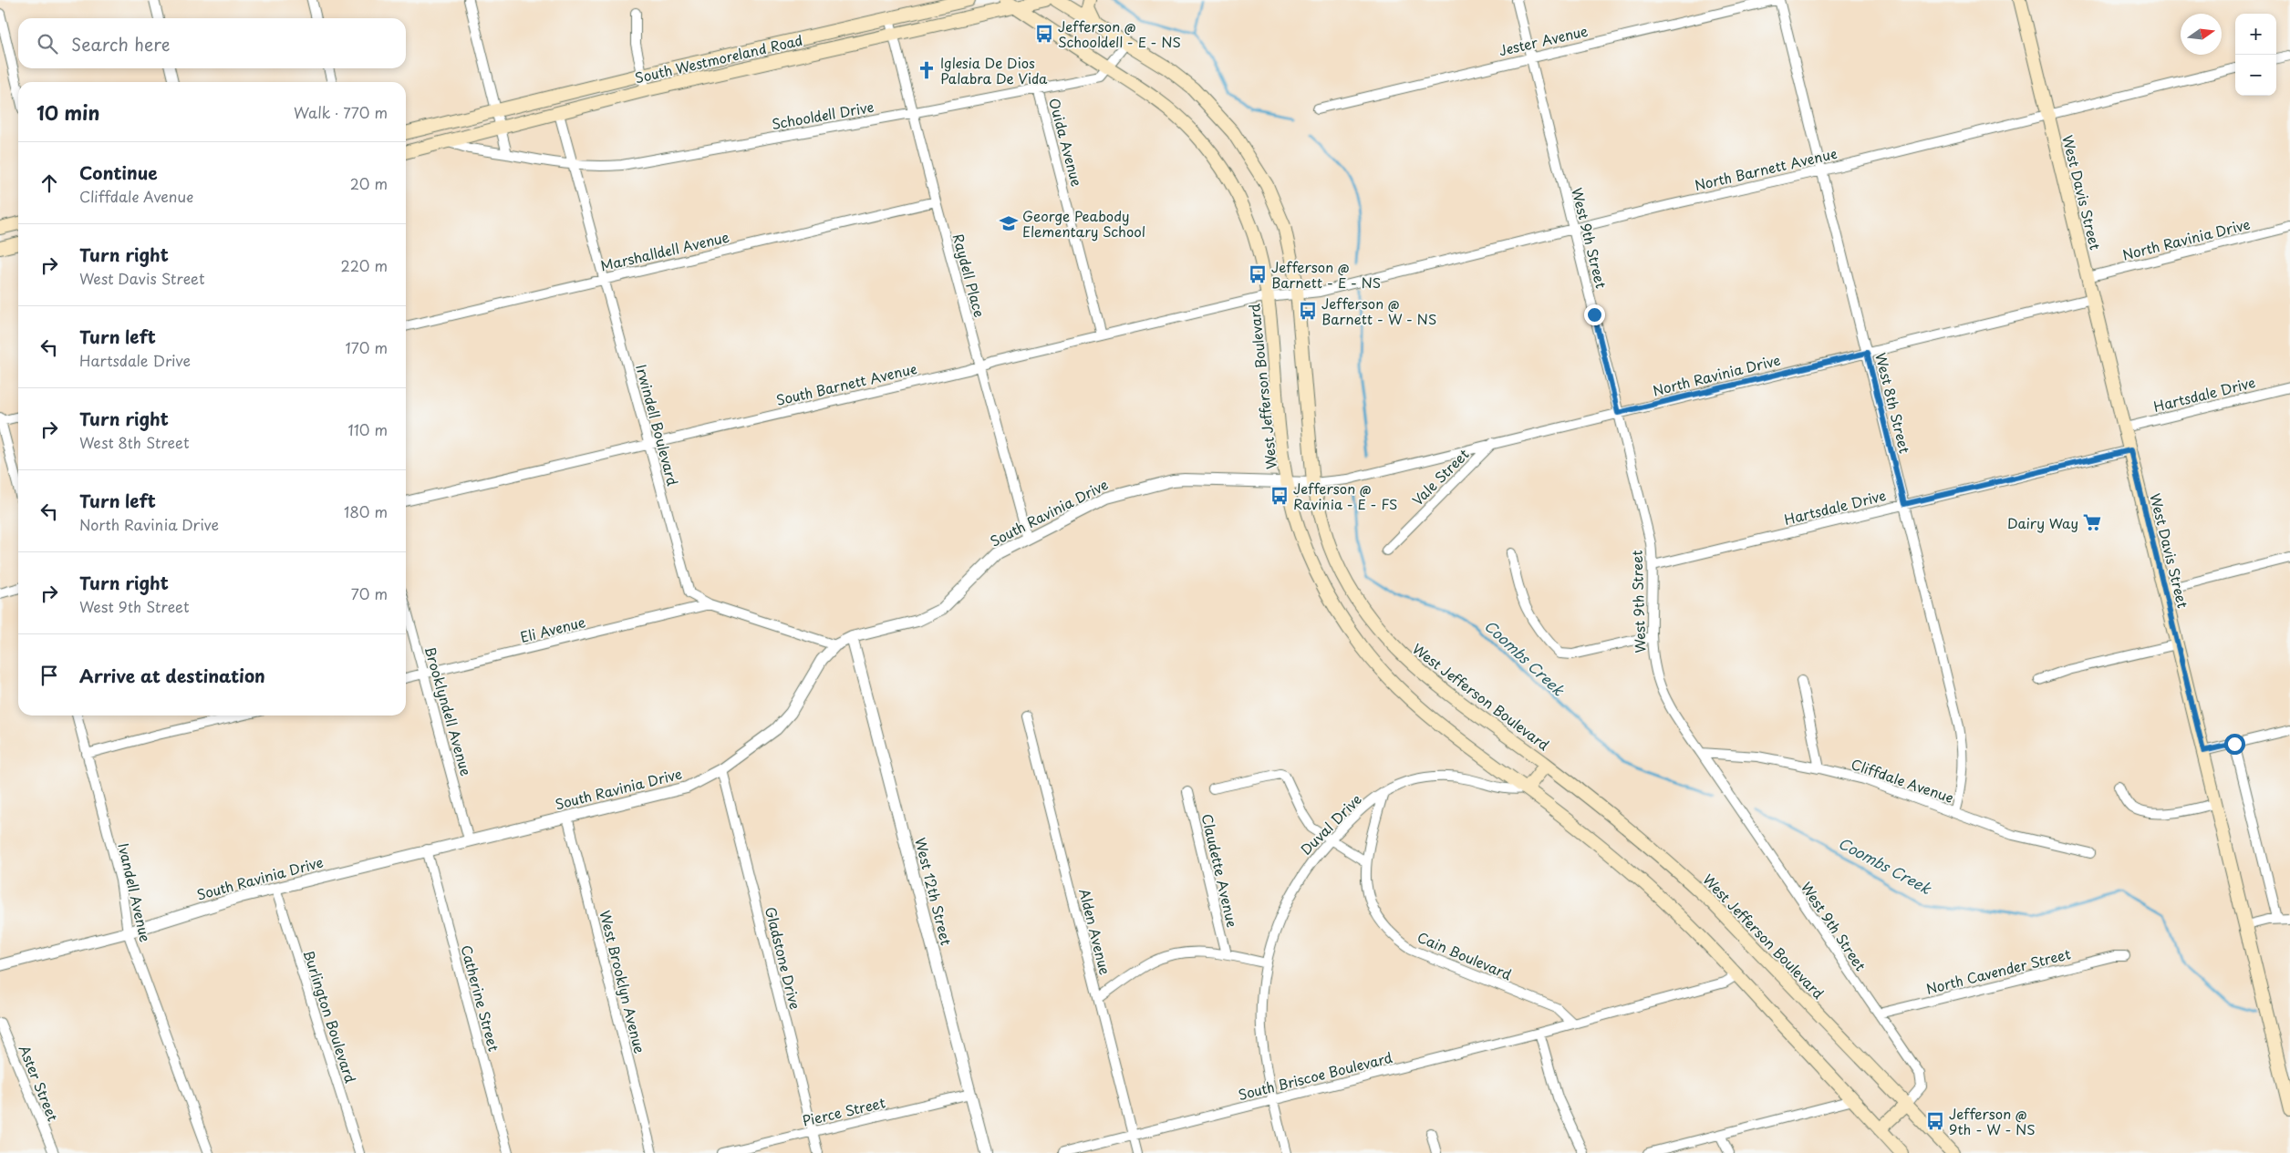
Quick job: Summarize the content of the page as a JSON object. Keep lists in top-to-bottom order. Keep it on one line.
{"streets":{"main road":["South Westmoreland Road","West Davis Street","West Jefferson Boulevard"],"street":["Jester Avenue","Schooldell Drive","Ouida Avenue","North Barnett Avenue","West 9th Street","North Ravinia Drive","Marshalldell Avenue","Raydell Place","South Barnett Avenue","Hartsdale Drive","West 8th Street","Irwindell Boulevard","Vale Street","South Ravinia Drive","Eli Avenue","Brooklyndell Avenue","Cliffdale Avenue","Duval Drive","Claudette Avenue","West 12th Street","Ivandell Avenue","Alden Avenue","Cain Boulevard","Gladstone Drive","North Cavender Street","West Brooklyn Avenue","Catherine Street","Burlington Boulevard","South Briscoe Boulevard","Aster Street","Pierce Street"]},"crossings":[["Jester Avenue","West 9th Street"],["South Westmoreland Road","Schooldell Drive"],["South Westmoreland Road","Raydell Place"],["South Westmoreland Road","West Jefferson Boulevard"],["South Westmoreland Road","Irwindell Boulevard"],["Schooldell Drive","Ouida Avenue"],["Schooldell Drive","Raydell Place"],["Schooldell Drive","West Jefferson Boulevard"],["Schooldell Drive","Irwindell Boulevard"],["Ouida Avenue","South Barnett Avenue"],["North Barnett Avenue","West Davis Street"],["North Barnett Avenue","West 9th Street"],["North Barnett Avenue","South Barnett Avenue"],["North Barnett Avenue","West Jefferson Boulevard"],["North Barnett Avenue","West 8th Street"],["West Davis Street","North Ravinia Drive"],["West Davis Street","Hartsdale Drive"],["West 9th Street","North Ravinia Drive"],["West 9th Street","West Jefferson Boulevard"],["West 9th Street","Hartsdale Drive"],["West 9th Street","Cliffdale Avenue"],["West 9th Street","North Cavender Street"],["North Ravinia Drive","West 8th Street"],["North Ravinia Drive","Vale Street"],["North Ravinia Drive","South Ravinia Drive"],["Marshalldell Avenue","Raydell Place"],["Marshalldell Avenue","Irwindell Boulevard"],["Raydell Place","South Barnett Avenue"],["Raydell Place","South Ravinia Drive"],["South Barnett Avenue","West Jefferson Boulevard"],["South Barnett Avenue","Irwindell Boulevard"],["West Jefferson Boulevard","South Ravinia Drive"],["West Jefferson Boulevard","Duval Drive"],["West Jefferson Boulevard","South Briscoe Boulevard"],["Hartsdale Drive","West 8th Street"],["West 8th Street","Cliffdale Avenue"],["Irwindell Boulevard","South Ravinia Drive"],["Irwindell Boulevard","Eli Avenue"],["South Ravinia Drive","Brooklyndell Avenue"],["South Ravinia Drive","West 12th Street"],["South Ravinia Drive","Ivandell Avenue"],["South Ravinia Drive","Gladstone Drive"],["South Ravinia Drive","West Brooklyn Avenue"],["South Ravinia Drive","Catherine Street"],["South Ravinia Drive","Burlington Boulevard"],["Eli Avenue","Brooklyndell Avenue"],["Duval Drive","Cain Boulevard"],["Duval Drive","South Briscoe Boulevard"],["West 12th Street","Pierce Street"],["Alden Avenue","South Briscoe Boulevard"],["Cain Boulevard","South Briscoe Boulevard"],["Gladstone Drive","Pierce Street"]],"water":["Coombs Creek"],"places":{"bus stop":["Jefferson @ Schooldell - E - NS","Jefferson @ Barnett - E - NS","Jefferson @ Barnett - W - NS","Jefferson @ Ravinia - E - FS","Jefferson @ 9th - W - NS"],"church":["Iglesia De Dios Palabra De Vida"],"school or university":["George Peabody Elementary School"],"supermarket":["Dairy Way"]},"north":"right","page":{"map_buttons":["+","−"],"search":"Search here","heading":["10 min","Walk · 770 m"],"list":[["Continue","Cliffdale Avenue","20 m"],["Turn right","West Davis Street","220 m"],["Turn left","Hartsdale Drive","170 m"],["Turn right","West 8th Street","110 m"],["Turn left","North Ravinia Drive","180 m"],["Turn right","West 9th Street","70 m"],"Arrive at destination"]}}
